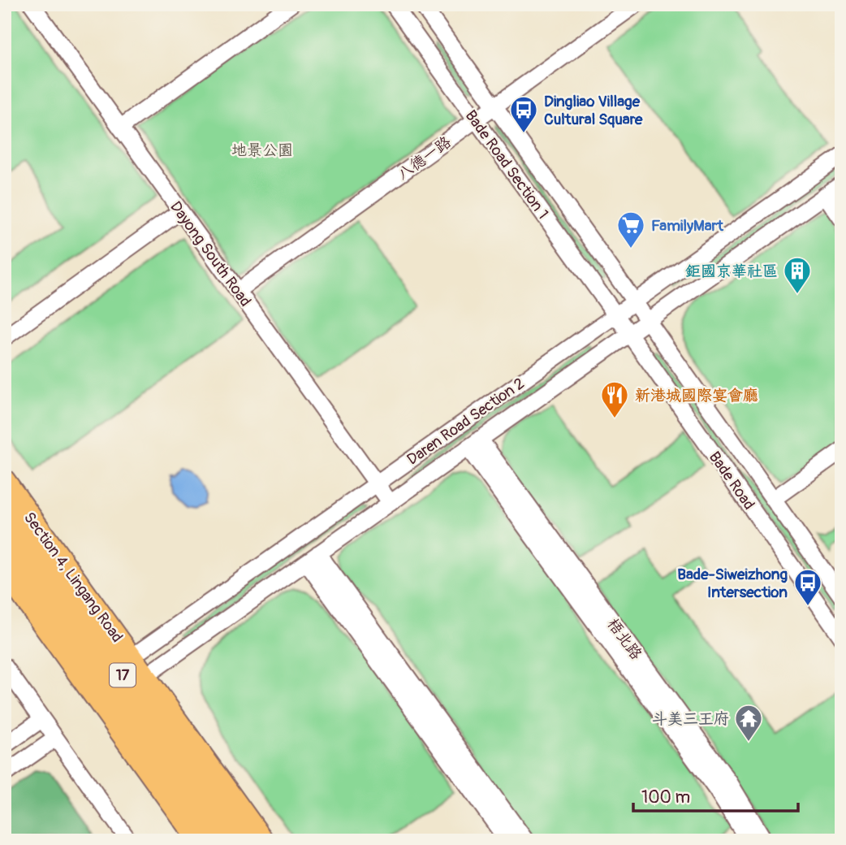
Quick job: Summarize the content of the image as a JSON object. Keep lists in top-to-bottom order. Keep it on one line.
{"streets":{"main road":["Section 4, Lingang Road","17"],"street":["八德一路","Bade Road Section 1","Dayong South Road","Daren Road Section 2","Bade Road","梧北路"]},"crossings":[["八德一路","Bade Road Section 1"],["八德一路","Dayong South Road"],["Bade Road Section 1","Daren Road Section 2"],["Bade Road Section 1","Bade Road"],["Dayong South Road","Daren Road Section 2"],["Daren Road Section 2","Bade Road"],["Daren Road Section 2","Section 4, Lingang Road"],["Daren Road Section 2","梧北路"]],"parks":["地景公園"],"places":{"bus stop":["Dingliao Village Cultural Square","Bade-Siweizhong Intersection"],"supermarket":["FamilyMart"],"building":["鉅國京華社區"],"restaurant":["新港城國際宴會廳"],"temple":["斗美三王府"]},"scale_bar":"100 m"}
